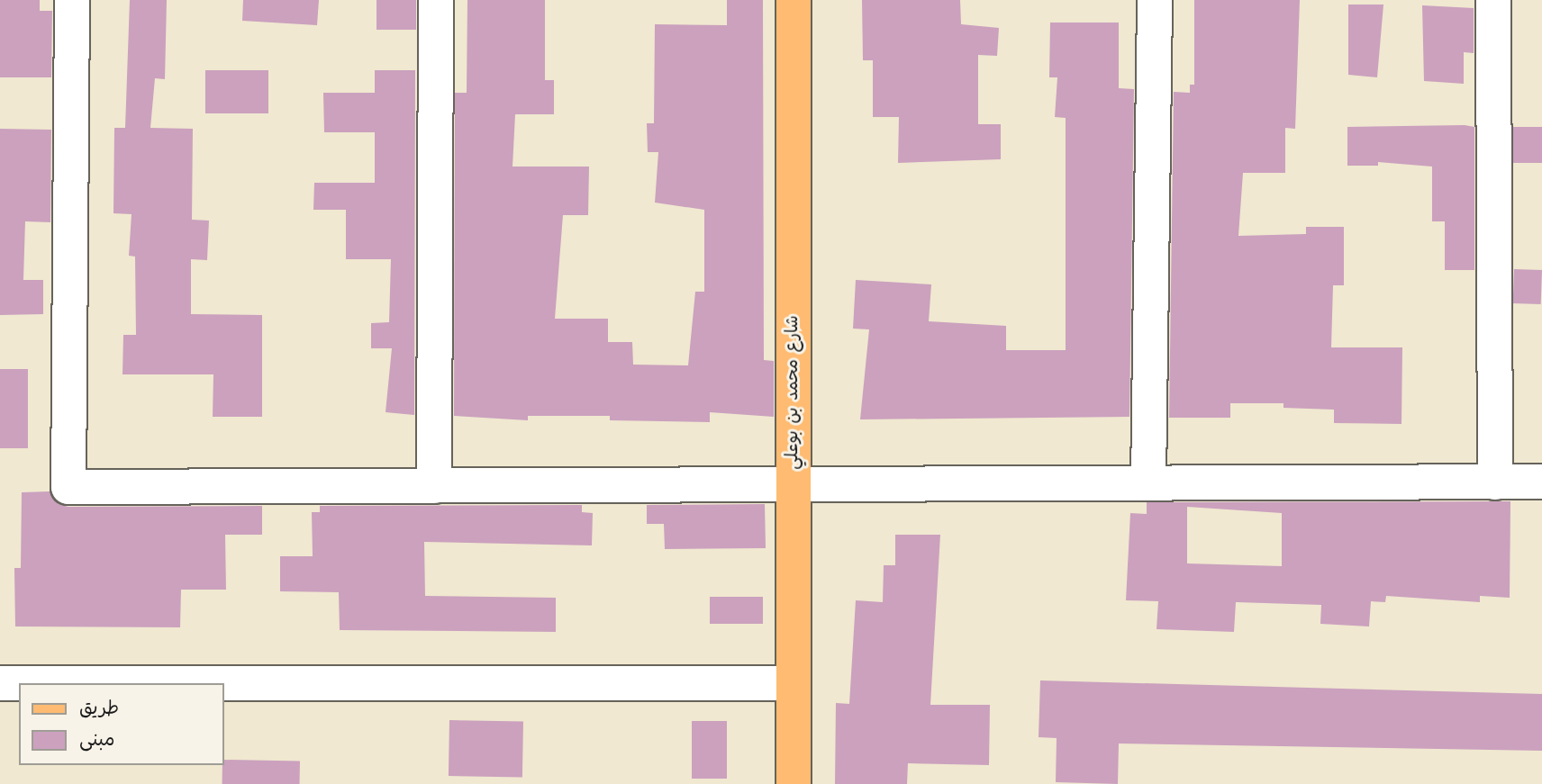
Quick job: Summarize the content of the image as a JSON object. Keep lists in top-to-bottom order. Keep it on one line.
{"streets":{"main road":["شارع محمد بن بوعلي"]},"legend":["طريق","مبنى"]}
